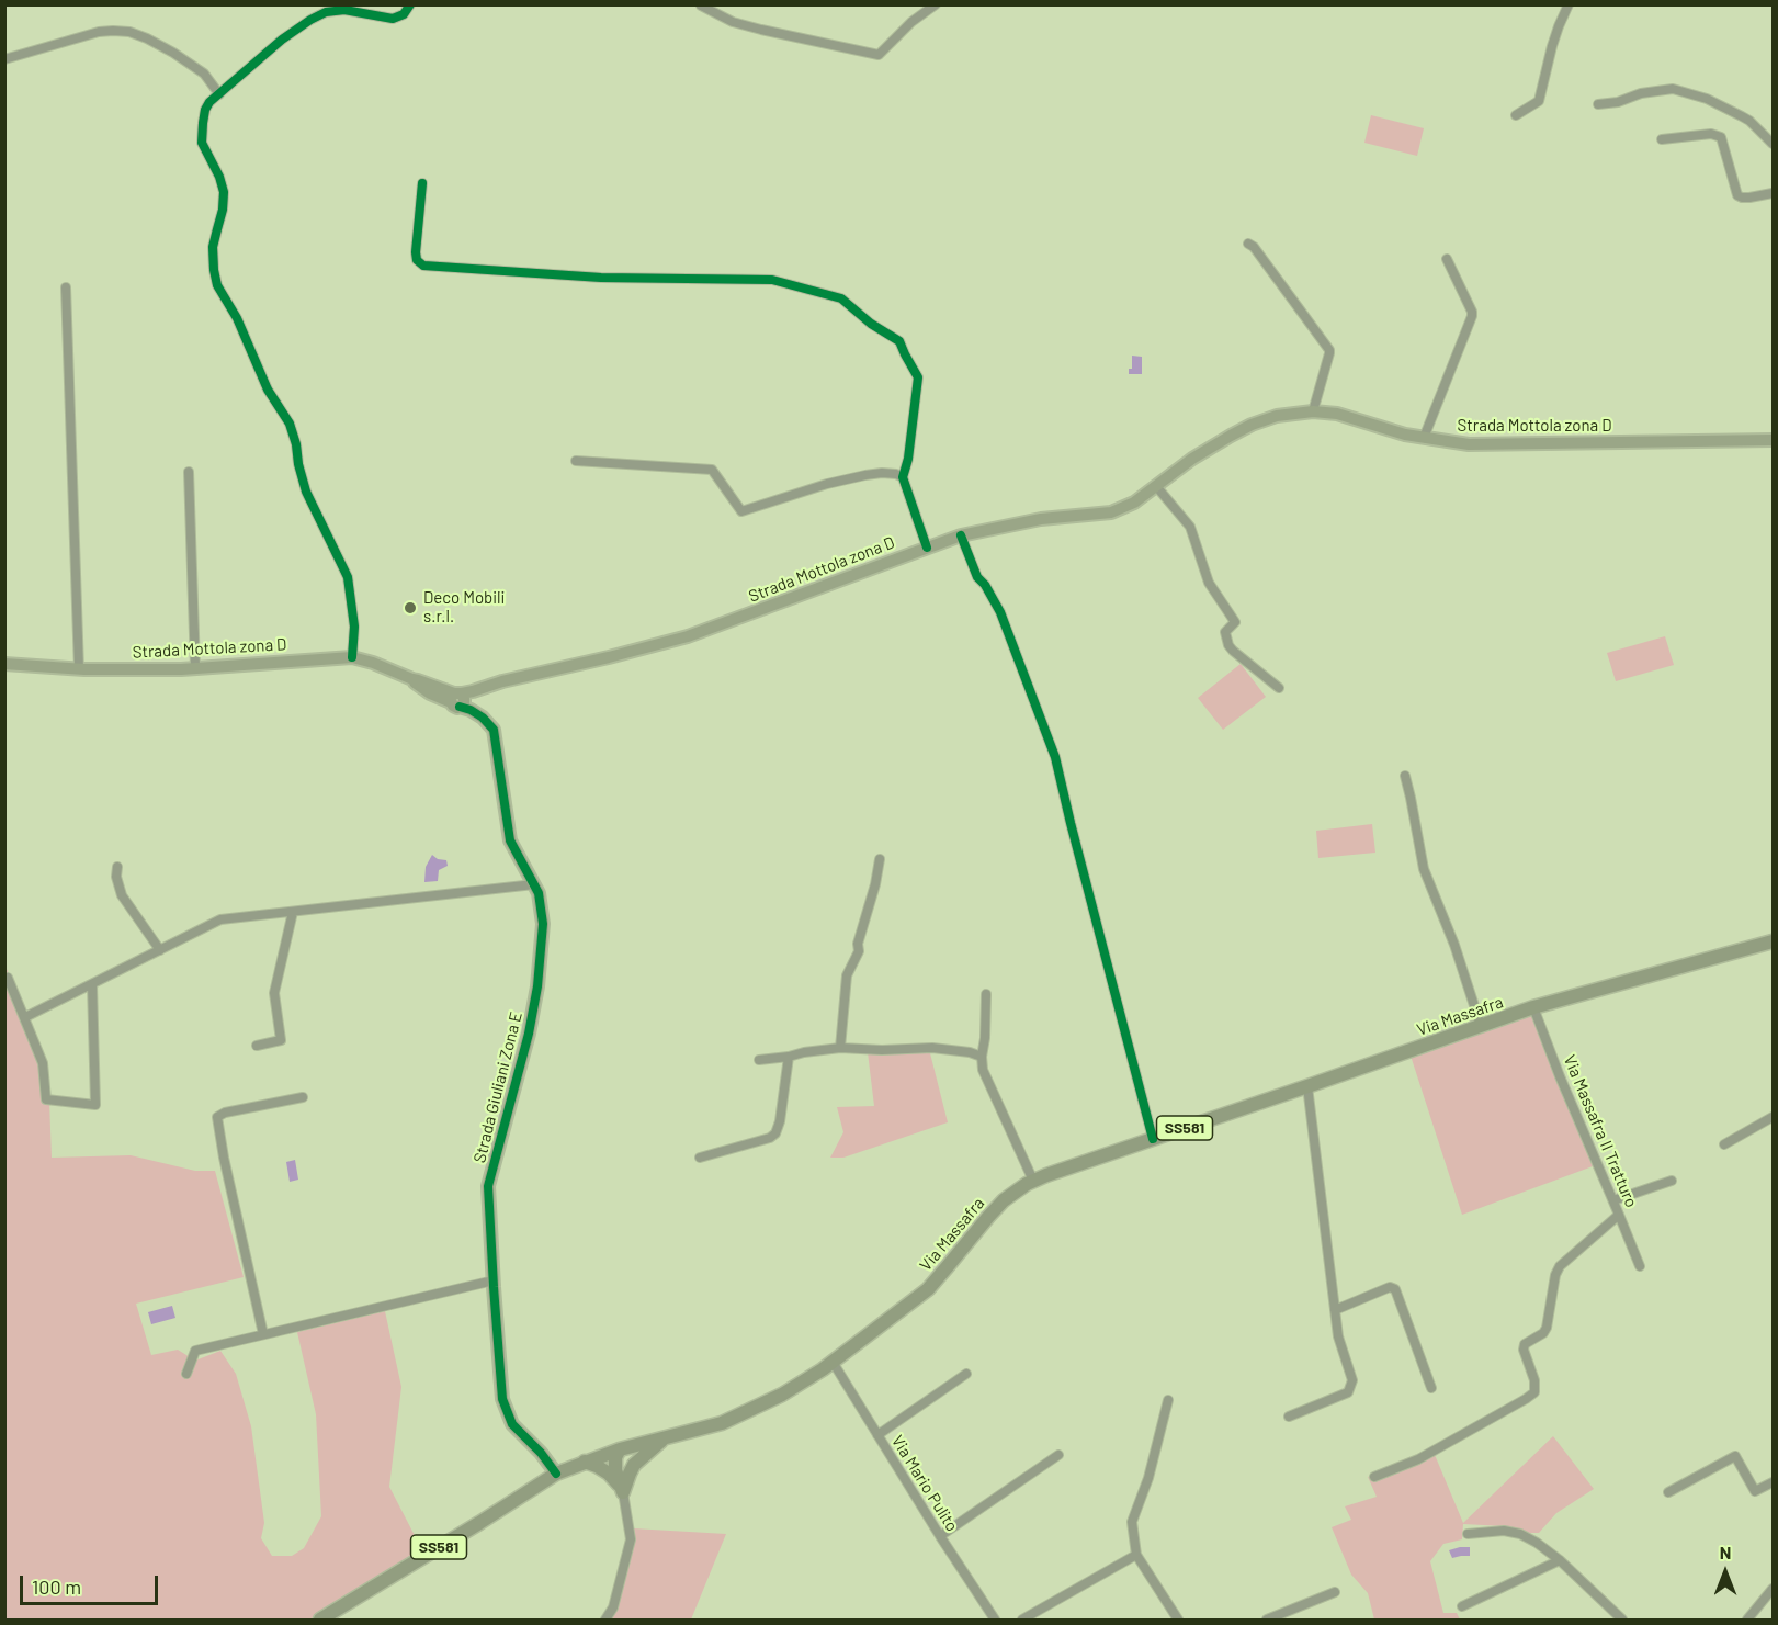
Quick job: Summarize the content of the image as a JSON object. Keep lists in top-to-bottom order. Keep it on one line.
{"streets":{"main road":["Strada Mottola zona D","Via Massafra","Strada Giuliani Zona E","SS581"],"street":["Via Massafra II Tratturo","Via Mario Pulito"]},"crossings":[["Strada Mottola zona D","Strada Giuliani Zona E"],["Via Massafra","Strada Giuliani Zona E"],["Via Massafra","Via Massafra II Tratturo"],["Via Massafra","Via Mario Pulito"]],"places":["Deco Mobili s.r.l."],"scale_bar":"100 m","north":"top"}
